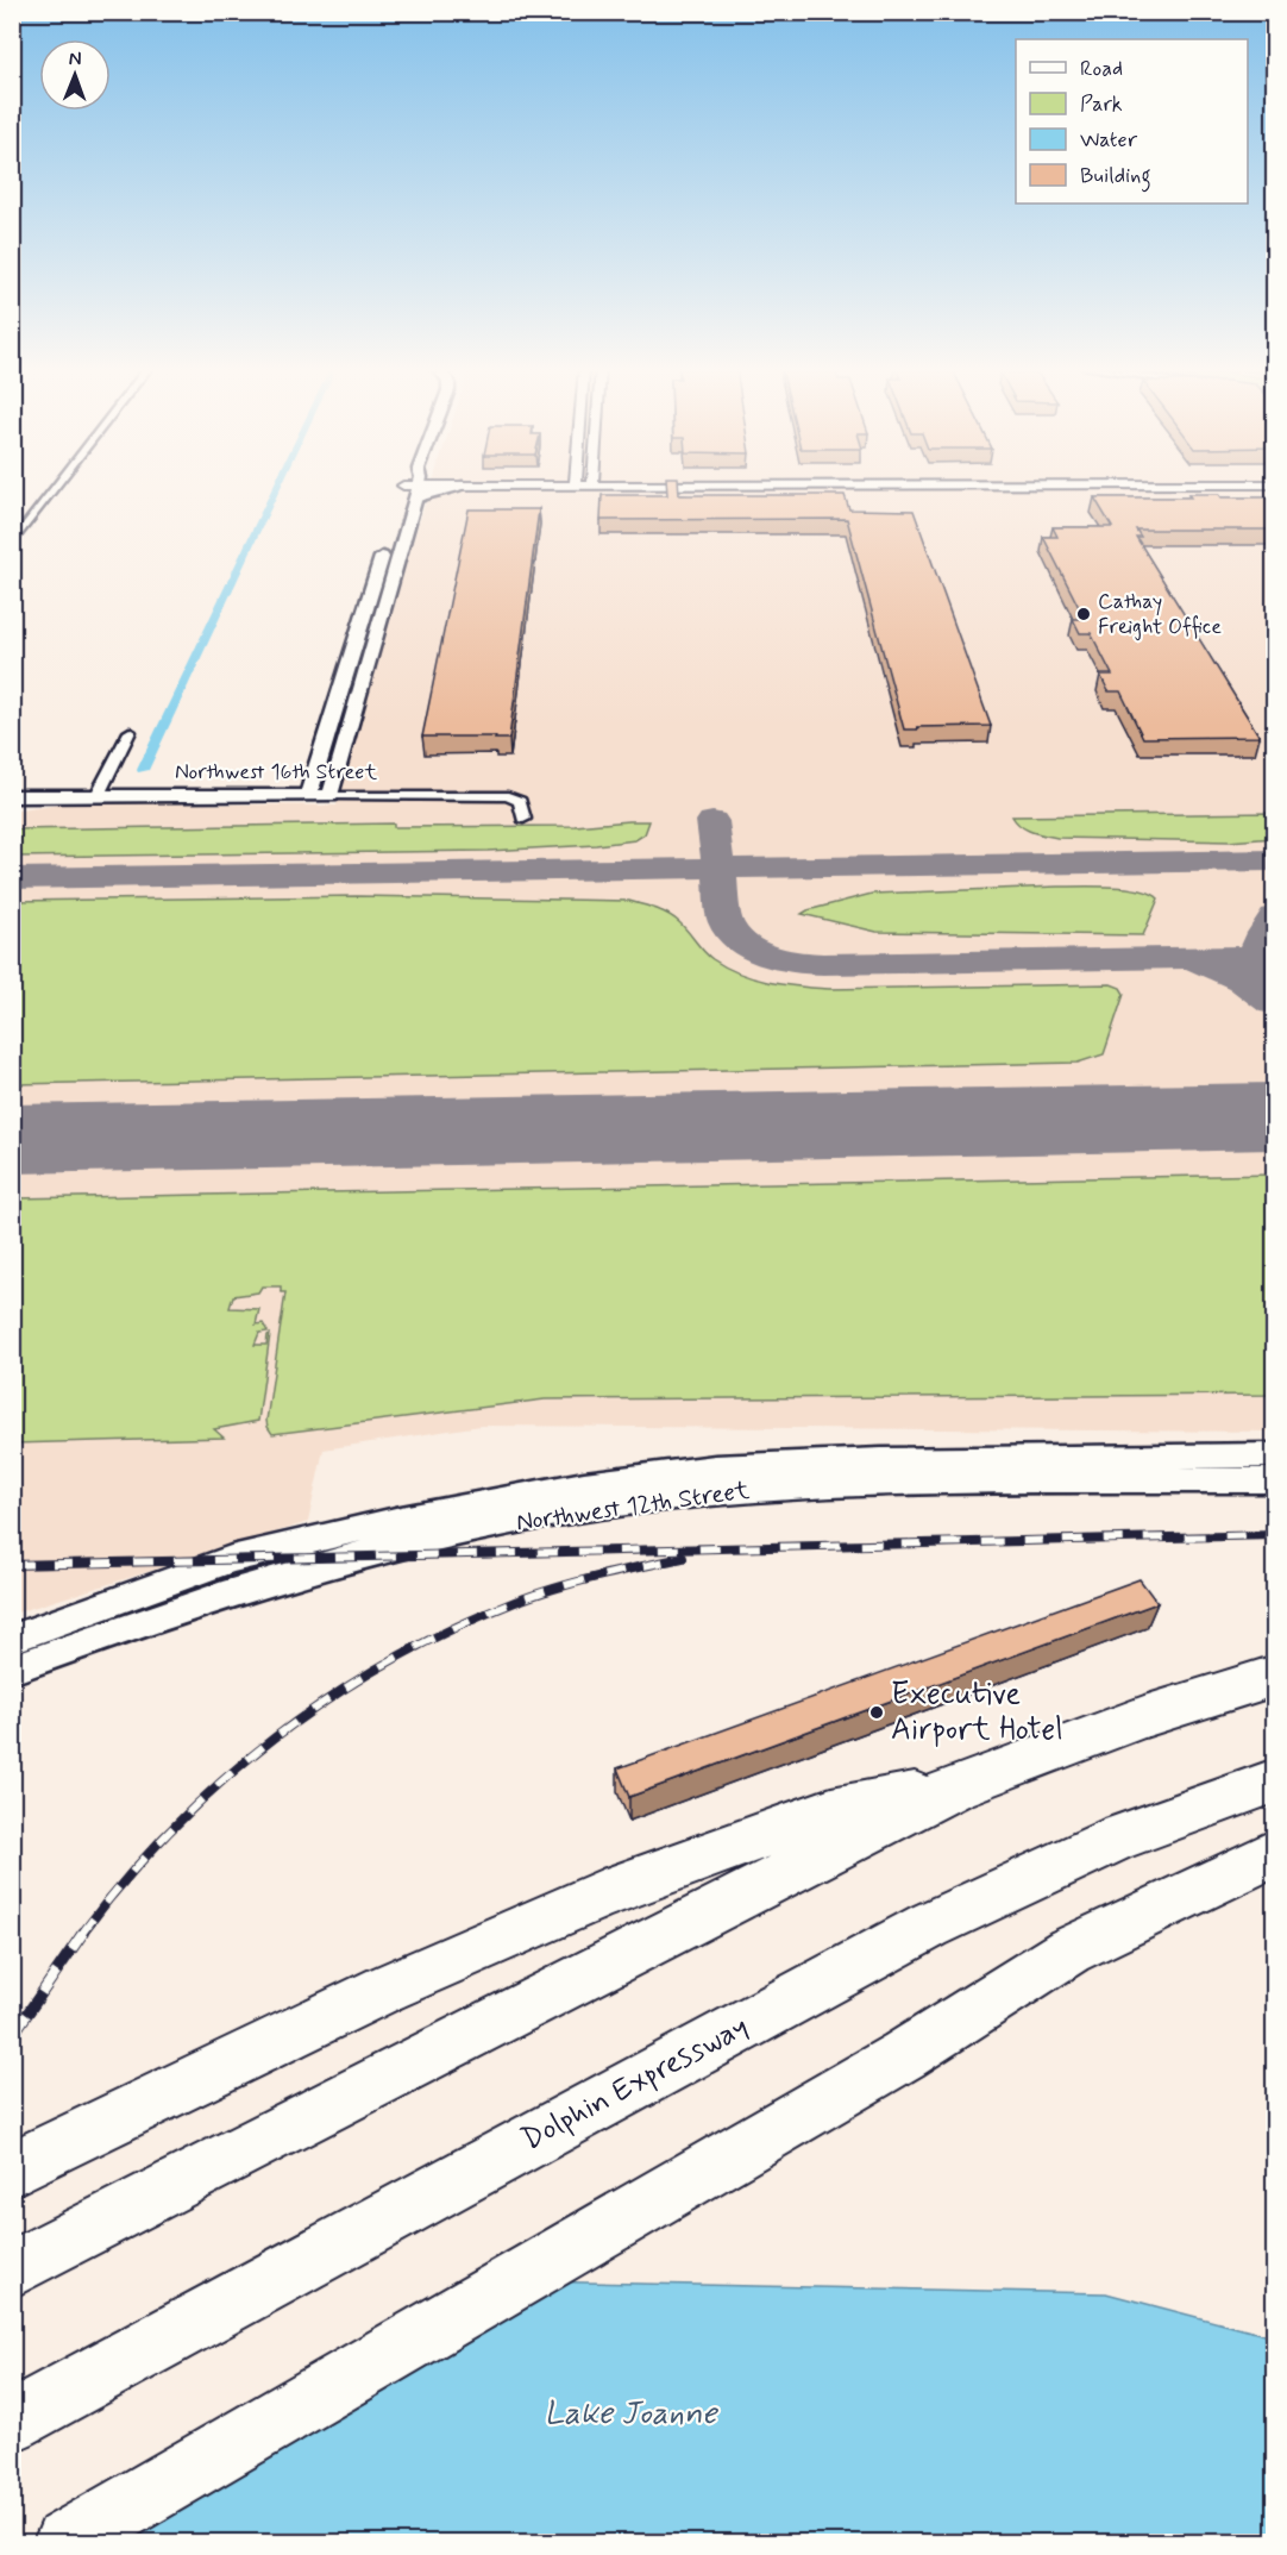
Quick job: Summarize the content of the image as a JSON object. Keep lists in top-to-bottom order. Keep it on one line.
{"streets":{"highway":["Dolphin Expressway"],"main road":["Northwest 16th Street","Northwest 12th Street"]},"water":["Lake Joanne"],"places":["Cathay Freight Office","Executive Airport Hotel"],"legend":["Road","Park","Water","Building"],"north":"top"}
